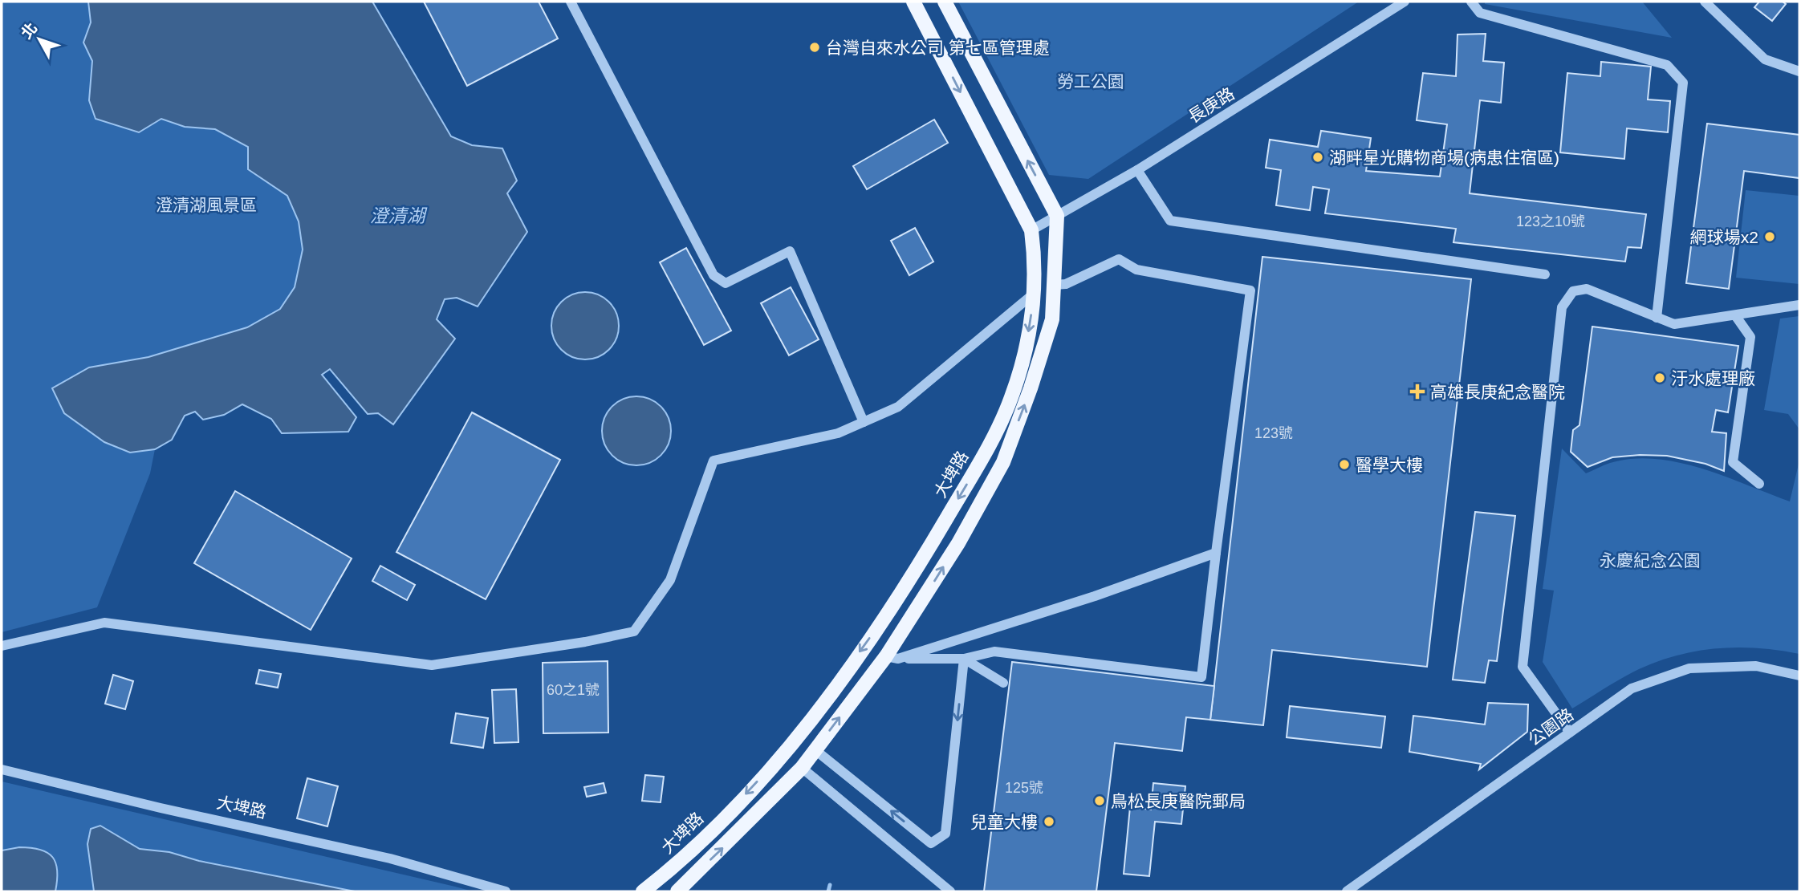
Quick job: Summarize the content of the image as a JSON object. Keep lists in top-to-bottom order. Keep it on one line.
{"streets":{"main road":["大埤路"],"street":["長庚路","公園路"]},"crossings":[["長庚路","大埤路"]],"water":["澄清湖"],"parks":["勞工公園","澄清湖風景區","永慶紀念公園"],"places":{"other":["台灣自來水公司 第七區管理處","湖畔星光購物商場(病患住宿區)","網球場x2","汙水處理廠","醫學大樓","鳥松長庚醫院郵局","兒童大樓"],"health":["高雄長庚紀念醫院"]},"house_numbers":["123之10號","123號","60之1號","125號"],"north":"top left"}
